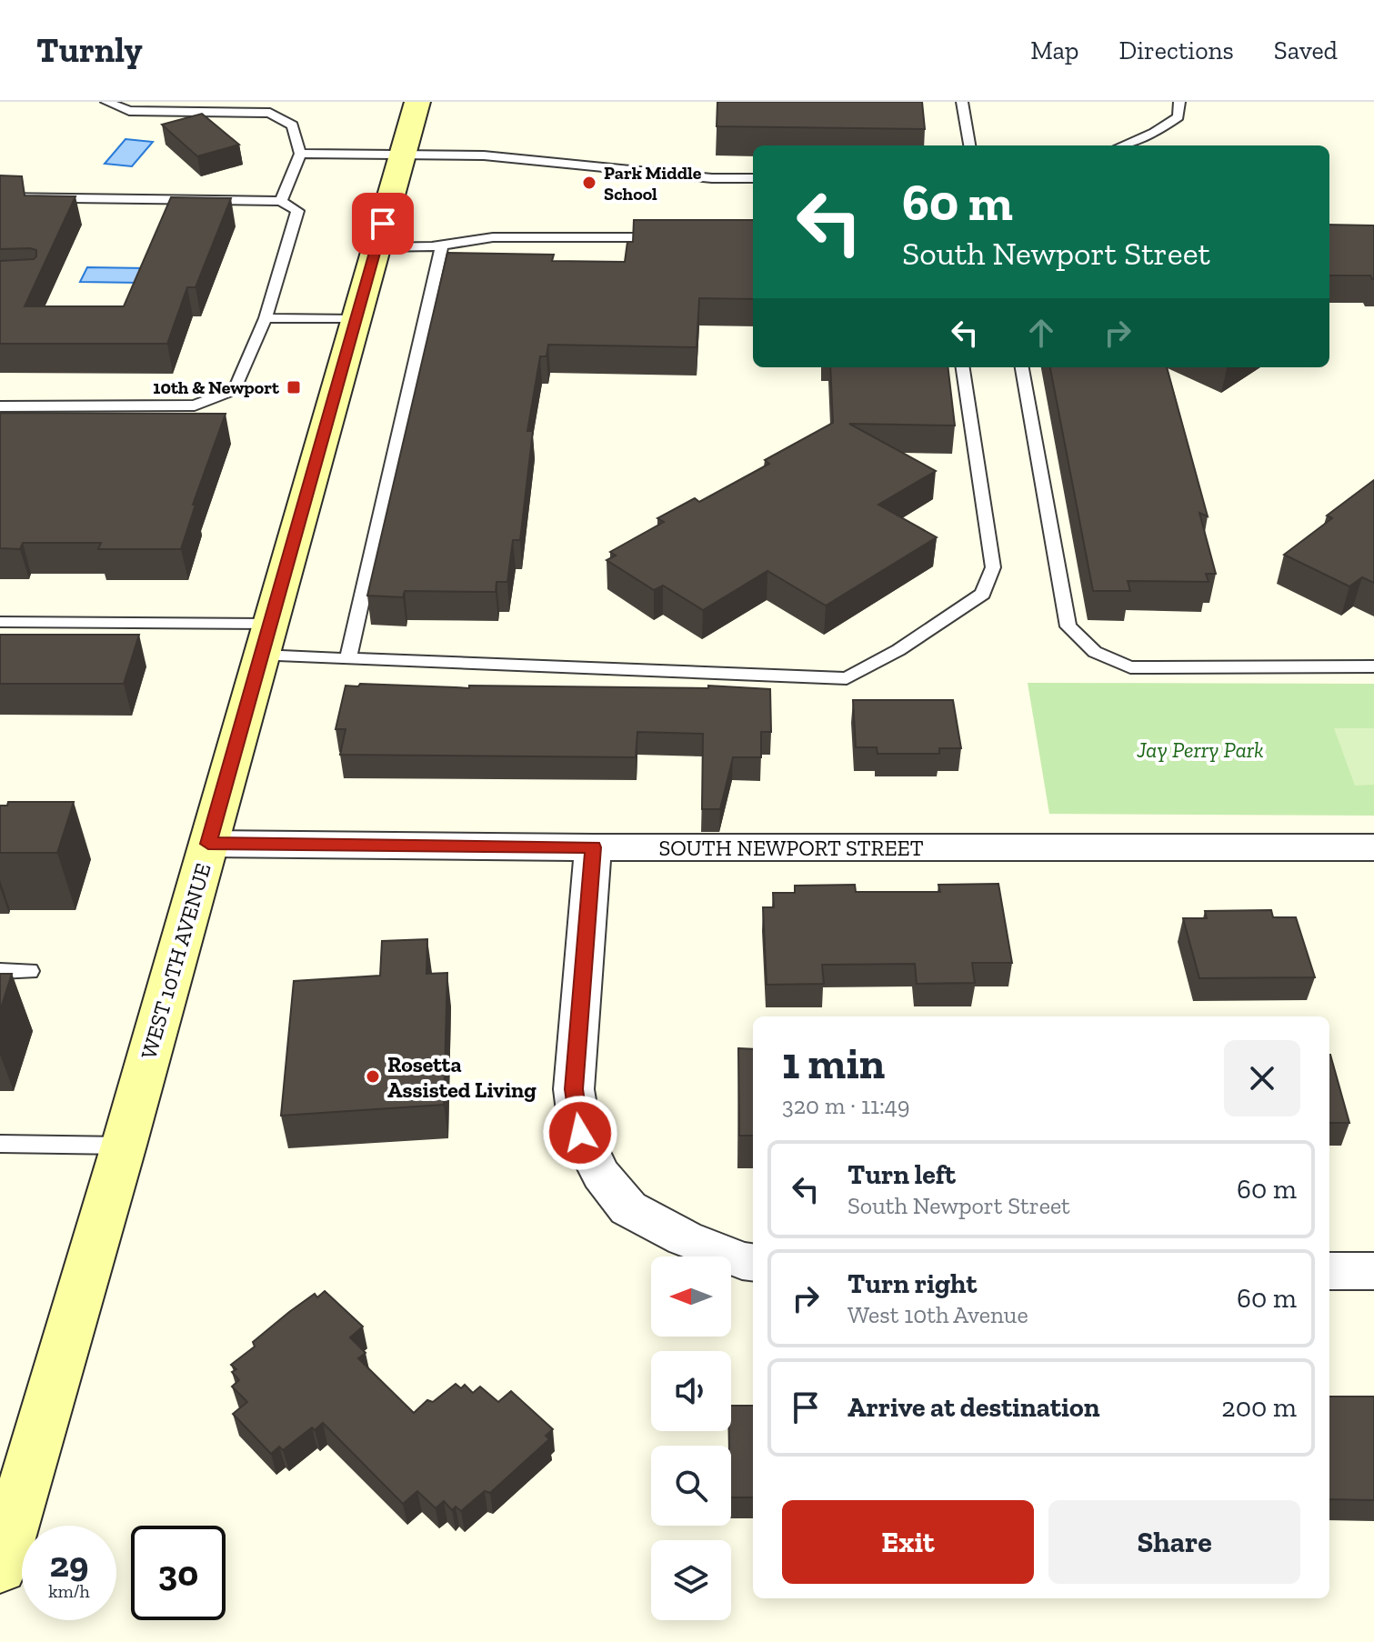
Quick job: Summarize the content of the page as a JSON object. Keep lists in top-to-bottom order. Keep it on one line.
{"streets":{"main road":["WEST 10TH AVENUE"],"street":["SOUTH NEWPORT STREET"]},"crossings":[["SOUTH NEWPORT STREET","WEST 10TH AVENUE"]],"parks":["Jay Perry Park"],"places":{"other":["Park Middle School","Rosetta Assisted Living"],"transit":["10th & Newport"]},"north":"left","page":{"header":"Turnly","nav":["Map","Directions","Saved"],"turn":["60 m","South Newport Street"],"heading":["1 min","320 m · 11:49"],"list":[{"name":"Turn left","note":"South Newport Street","value":"60 m"},{"name":"Turn right","note":"West 10th Avenue","value":"60 m"},{"name":"Arrive at destination","value":"200 m"}],"buttons":["Exit","Share"],"speed":"29 km/h","limit":"30"}}
